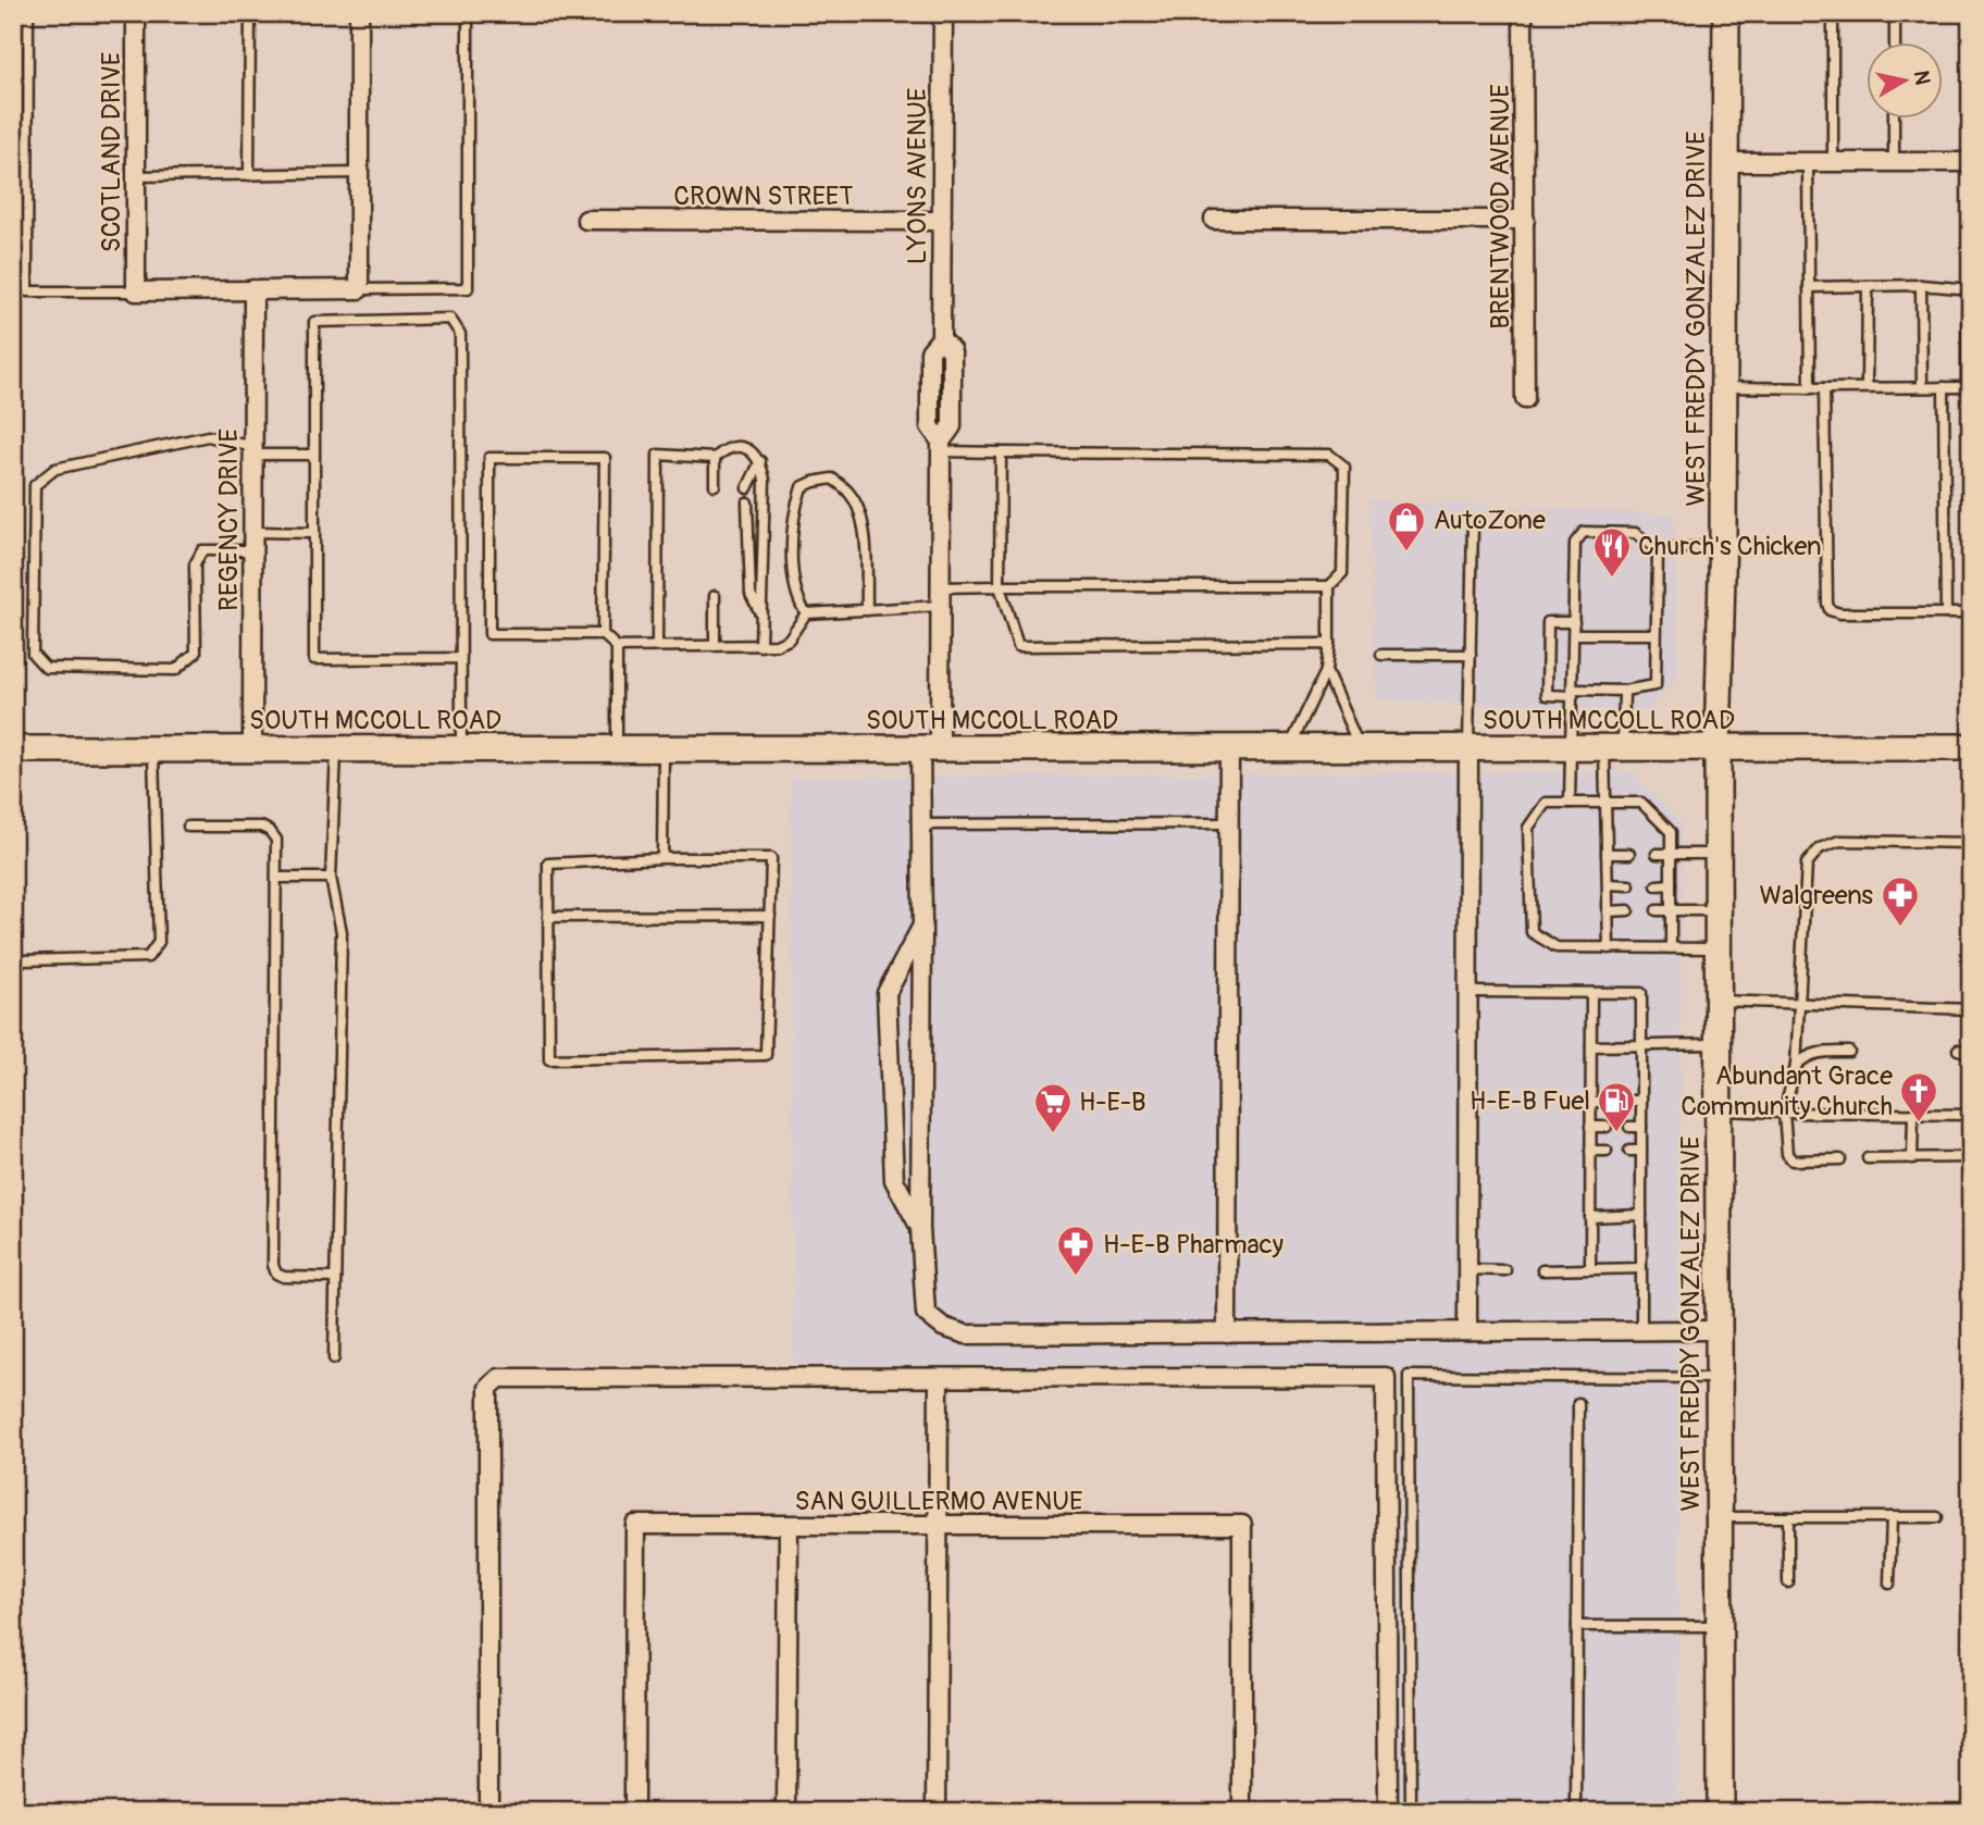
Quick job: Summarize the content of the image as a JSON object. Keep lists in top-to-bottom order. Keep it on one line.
{"streets":{"main road":["WEST FREDDY GONZALEZ DRIVE","SOUTH MCCOLL ROAD"],"street":["SCOTLAND DRIVE","LYONS AVENUE","CROWN STREET","BRENTWOOD AVENUE","REGENCY DRIVE","SAN GUILLERMO AVENUE"]},"crossings":[["LYONS AVENUE","CROWN STREET"],["LYONS AVENUE","WEST FREDDY GONZALEZ DRIVE"],["LYONS AVENUE","SOUTH MCCOLL ROAD"],["WEST FREDDY GONZALEZ DRIVE","SOUTH MCCOLL ROAD"],["REGENCY DRIVE","SOUTH MCCOLL ROAD"]],"places":{"shop":["AutoZone"],"restaurant":["Church's Chicken"],"pharmacy":["Walgreens","H-E-B Pharmacy"],"church":["Abundant Grace Community Church"],"fuel station":["H-E-B Fuel"],"supermarket":["H-E-B"]},"north":"right"}
